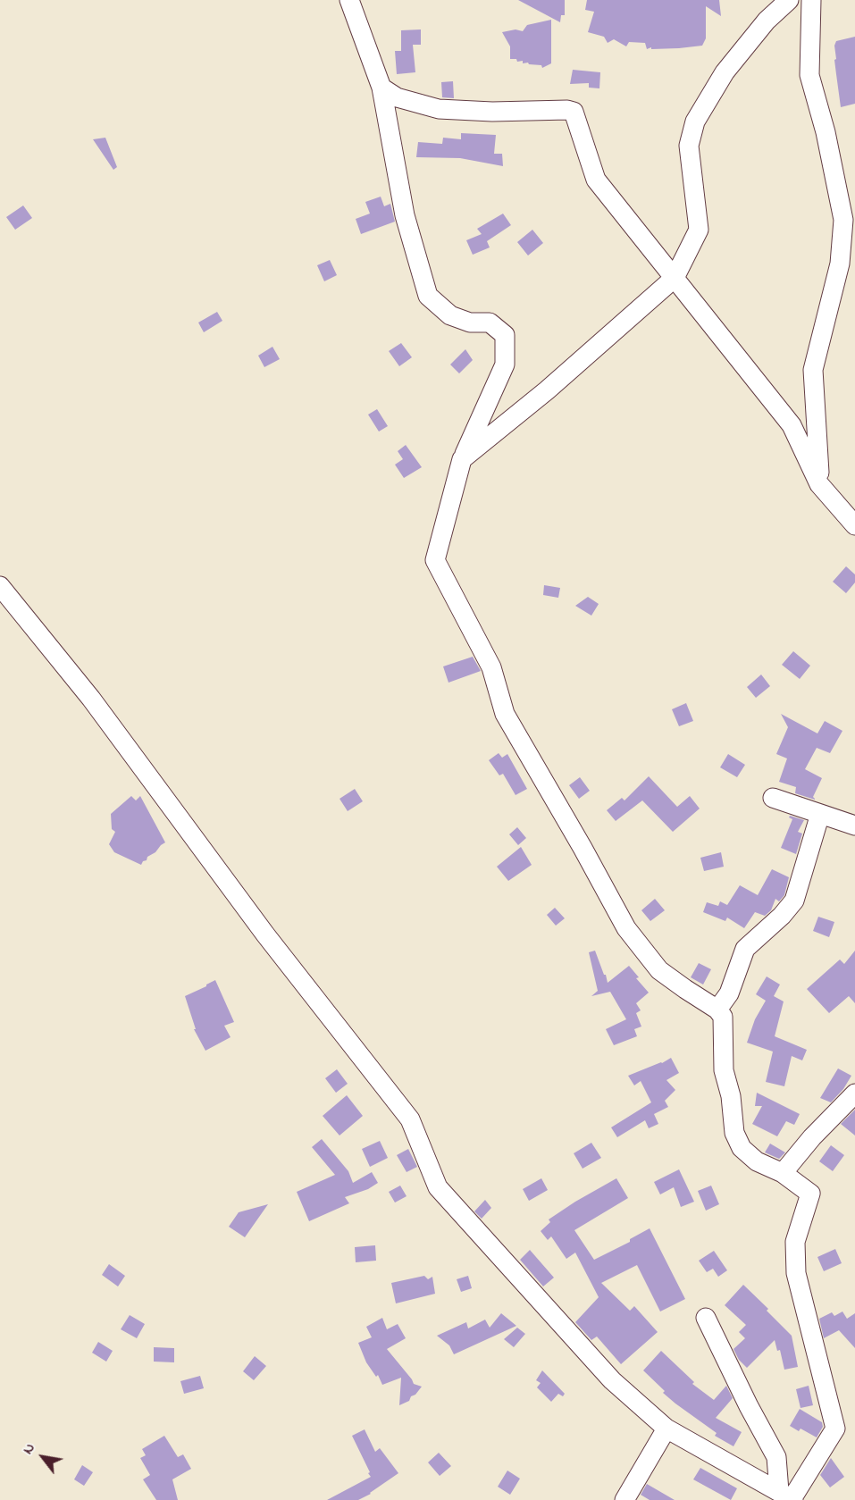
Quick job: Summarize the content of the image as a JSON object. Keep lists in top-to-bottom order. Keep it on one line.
{"north":"top left"}
